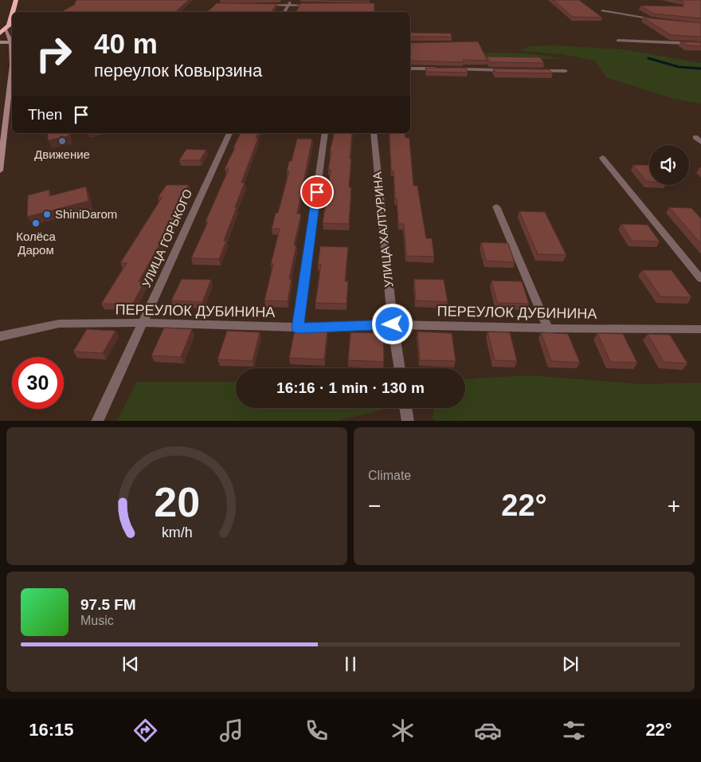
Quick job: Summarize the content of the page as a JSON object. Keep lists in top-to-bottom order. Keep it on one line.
{"streets":{"street":["УЛИЦА ХАЛТУРИНА","УЛИЦА ГОРЬКОГО","ПЕРЕУЛОК ДУБИНИНА"]},"crossings":[["УЛИЦА ХАЛТУРИНА","ПЕРЕУЛОК ДУБИНИНА"],["УЛИЦА ГОРЬКОГО","ПЕРЕУЛОК ДУБИНИНА"]],"places":["Движение","ShiniDarom","Колёса Даром"],"page":{"turn":["40 m","переулок Ковырзина"],"then":"Then","limit":"30","trip":"16:16 · 1 min · 130 m","tile":"Climate","heat":["−","22°","+"],"song":["97.5 FM","Music"],"tabs":["16:15","22°"],"gauge":["20","km/h"]}}
